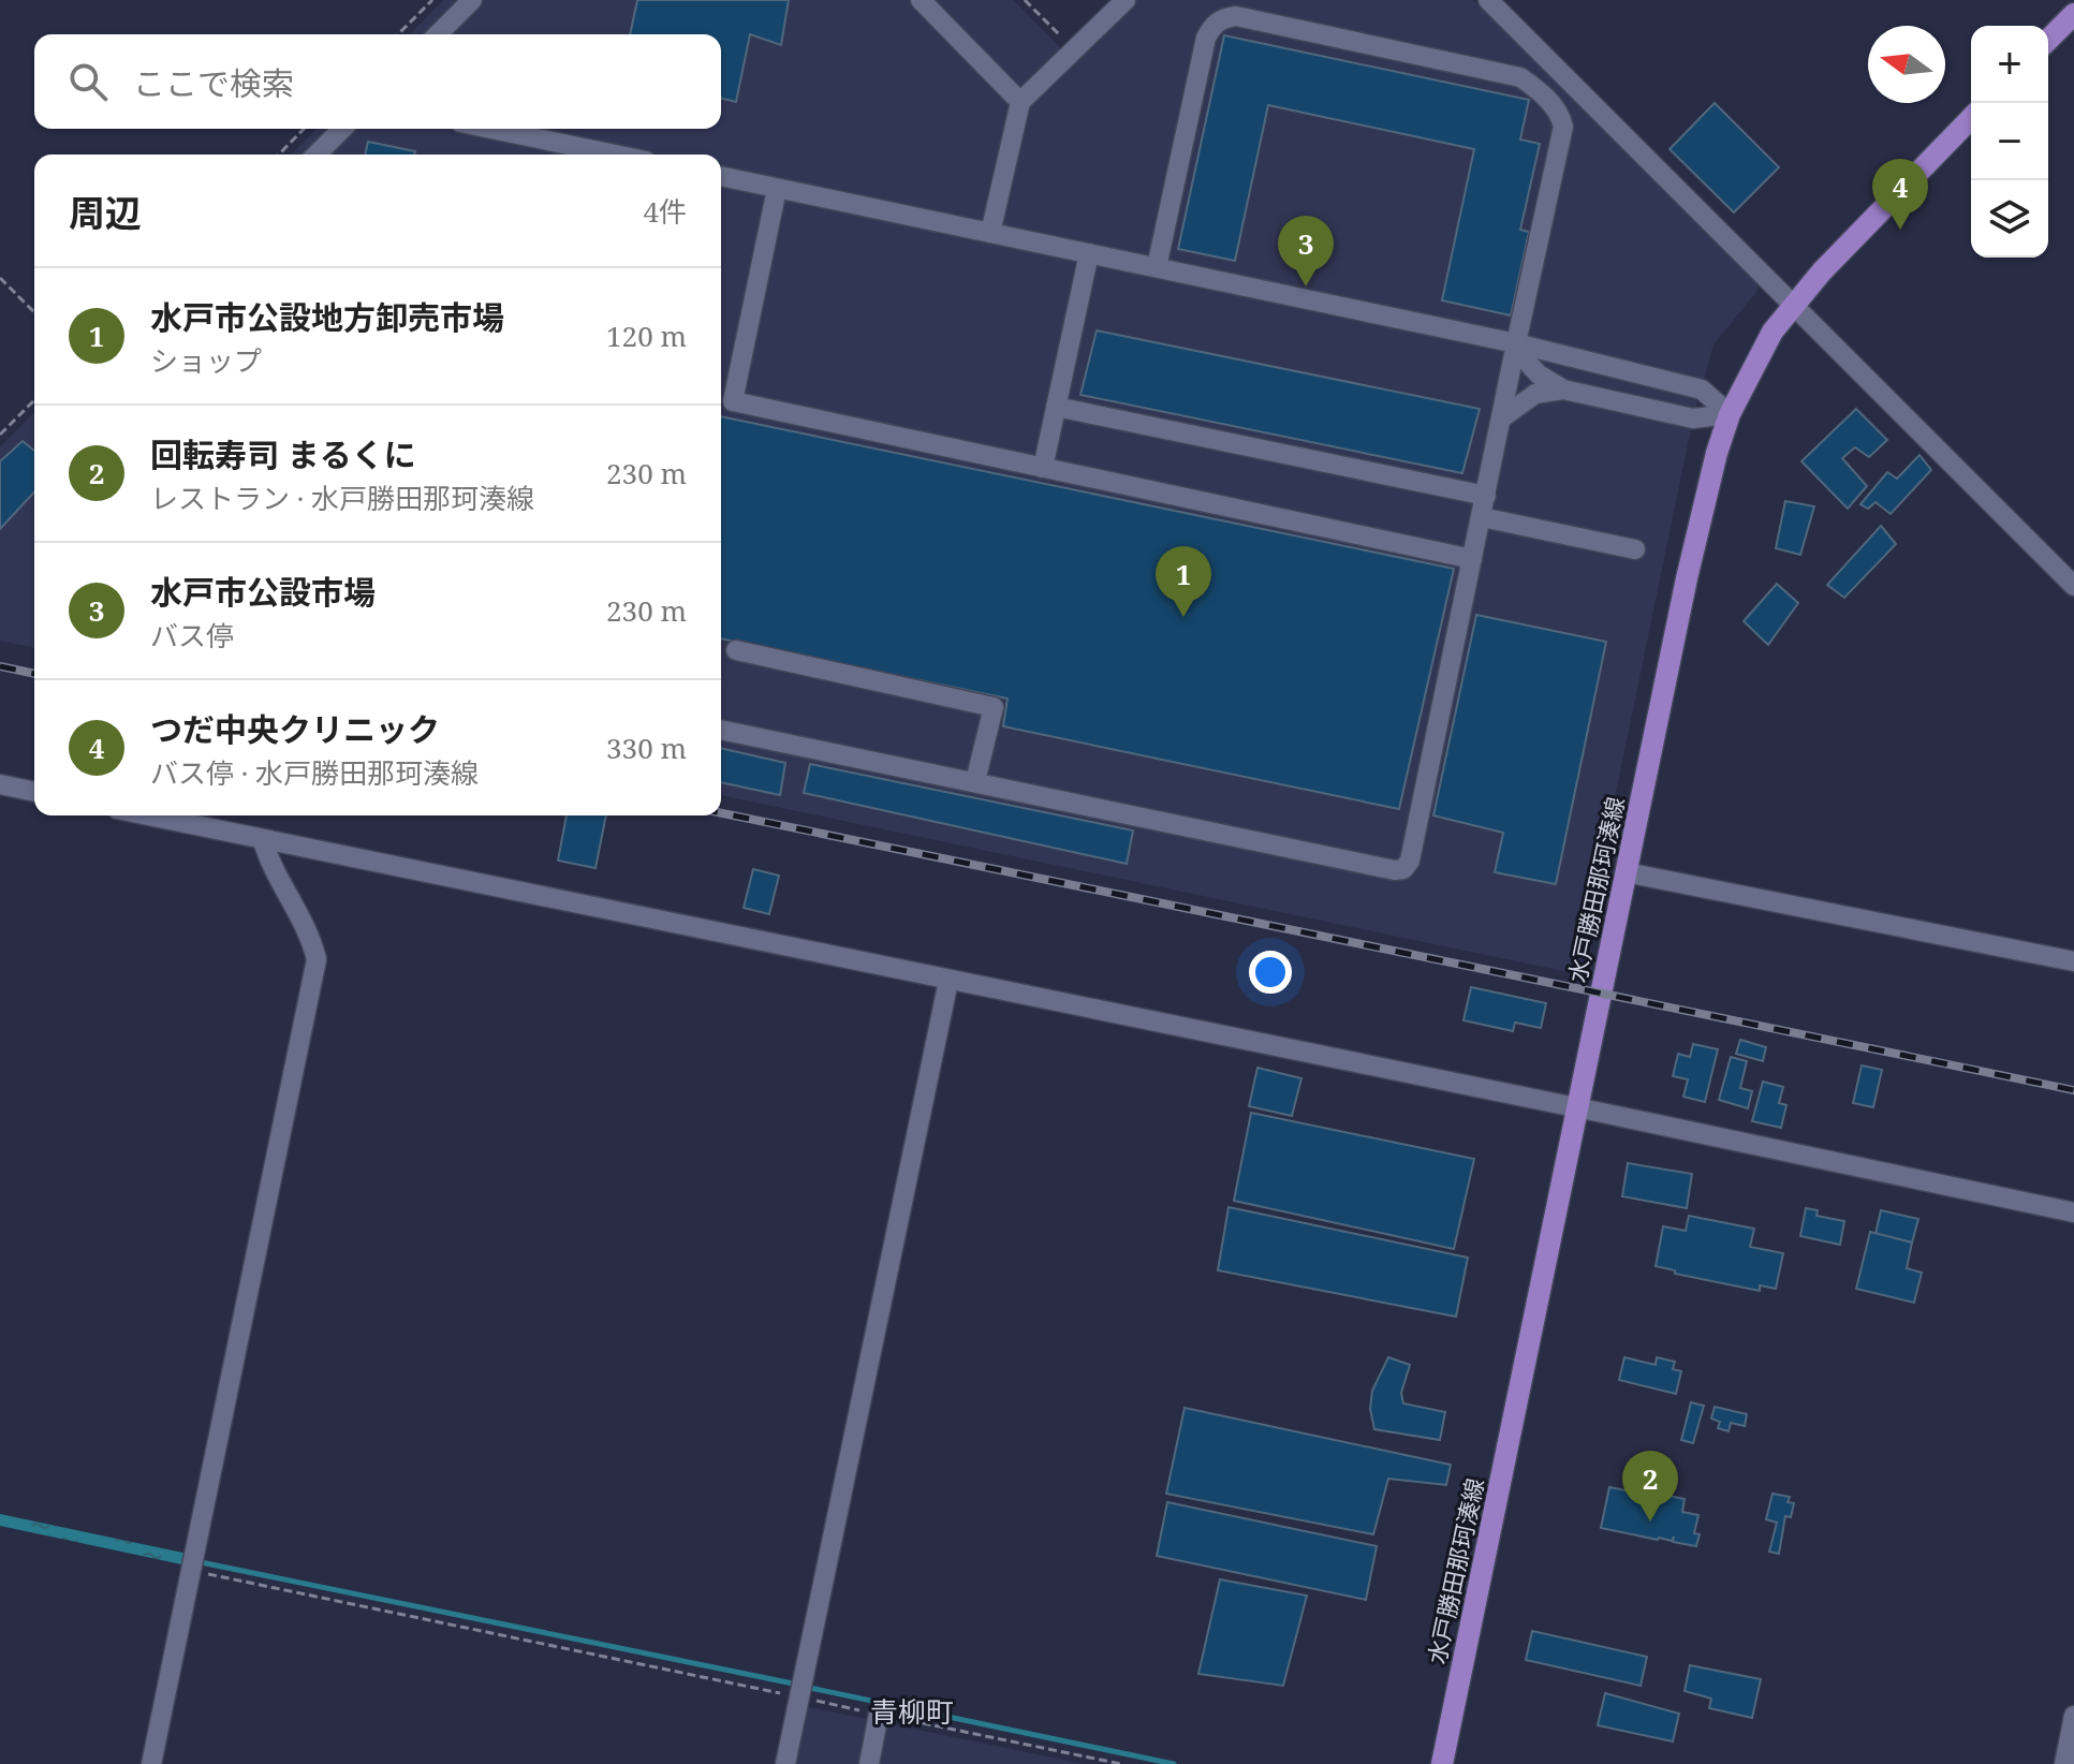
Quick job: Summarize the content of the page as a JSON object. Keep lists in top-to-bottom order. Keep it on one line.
{"streets":{"main road":["水戸勝田那珂湊線"]},"districts":["青柳町"],"north":"left","page":{"map_buttons":["+","−"],"search":"ここで検索","heading":["周辺","4件"],"pins":["4","3","1","2"],"list":[{"mark":"1","name":"水戸市公設地方卸売市場","note":"ショップ","value":"120 m"},{"mark":"2","name":"回転寿司 まるくに","note":"レストラン · 水戸勝田那珂湊線","value":"230 m"},{"mark":"3","name":"水戸市公設市場","note":"バス停","value":"230 m"},{"mark":"4","name":"つだ中央クリニック","note":"バス停 · 水戸勝田那珂湊線","value":"330 m"}]}}
